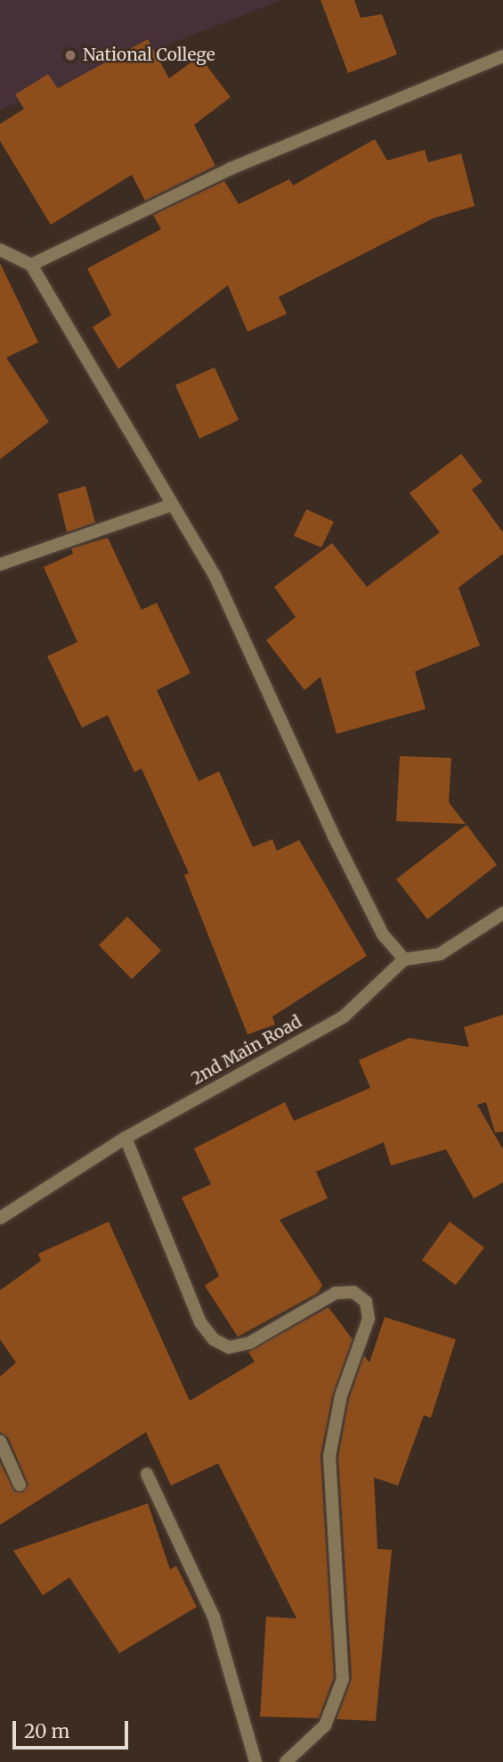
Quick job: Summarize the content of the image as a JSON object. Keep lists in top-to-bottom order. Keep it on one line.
{"streets":{"street":["2nd Main Road"]},"places":["National College"],"scale_bar":"20 m"}
